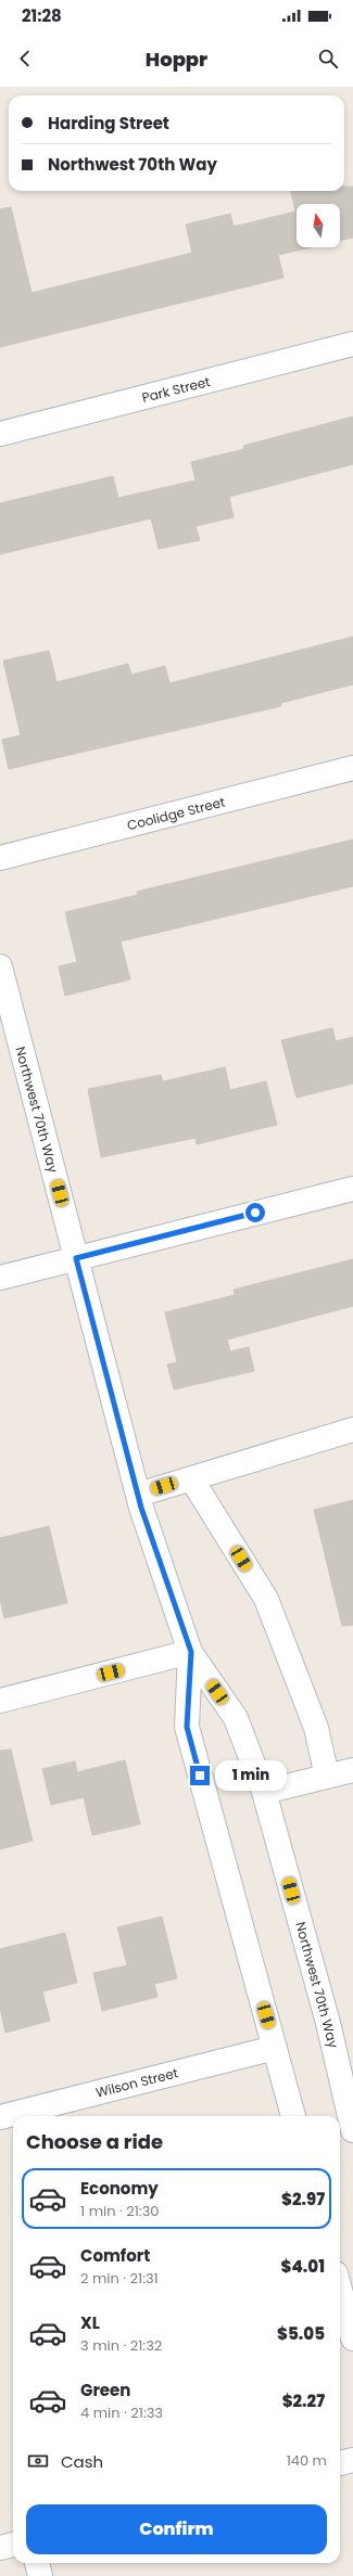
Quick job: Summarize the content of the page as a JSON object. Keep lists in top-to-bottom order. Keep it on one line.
{"streets":{"street":["Park Street","Coolidge Street","Northwest 70th Way","Wilson Street"]},"crossings":[["Northwest 70th Way","Wilson Street"]],"north":"top","page":{"status":"21:28","header":"Hoppr","banner":["Harding Street","Northwest 70th Way"],"bubble":"1 min","heading":"Choose a ride","list":[{"name":"Economy","note":"1 min · 21:30","value":"$2.97"},{"name":"Comfort","note":"2 min · 21:31","value":"$4.01"},{"name":"XL","note":"3 min · 21:32","value":"$5.05"},{"name":"Green","note":"4 min · 21:33","value":"$2.27"}],"pay":["Cash","140 m"],"buttons":"Confirm"}}
